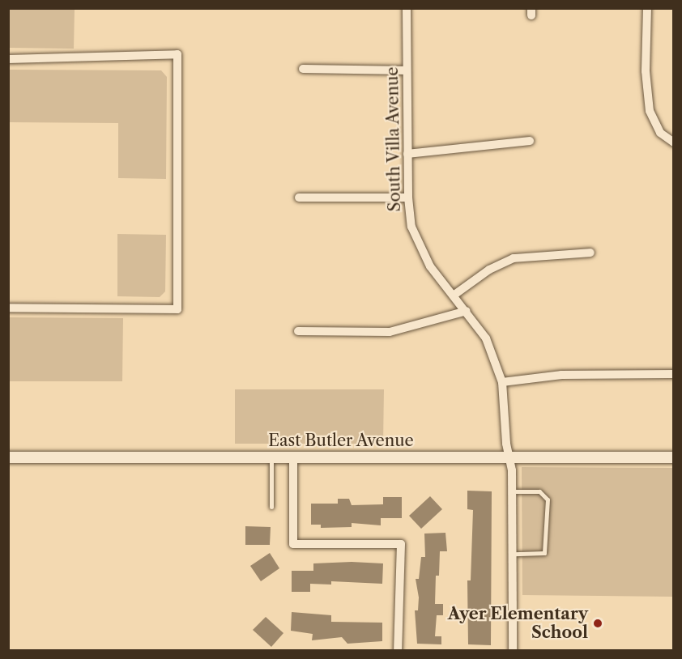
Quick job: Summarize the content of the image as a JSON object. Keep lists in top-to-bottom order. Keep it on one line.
{"streets":{"street":["South Villa Avenue","East Butler Avenue"]},"crossings":[["South Villa Avenue","East Butler Avenue"]],"places":["Ayer Elementary School"]}
